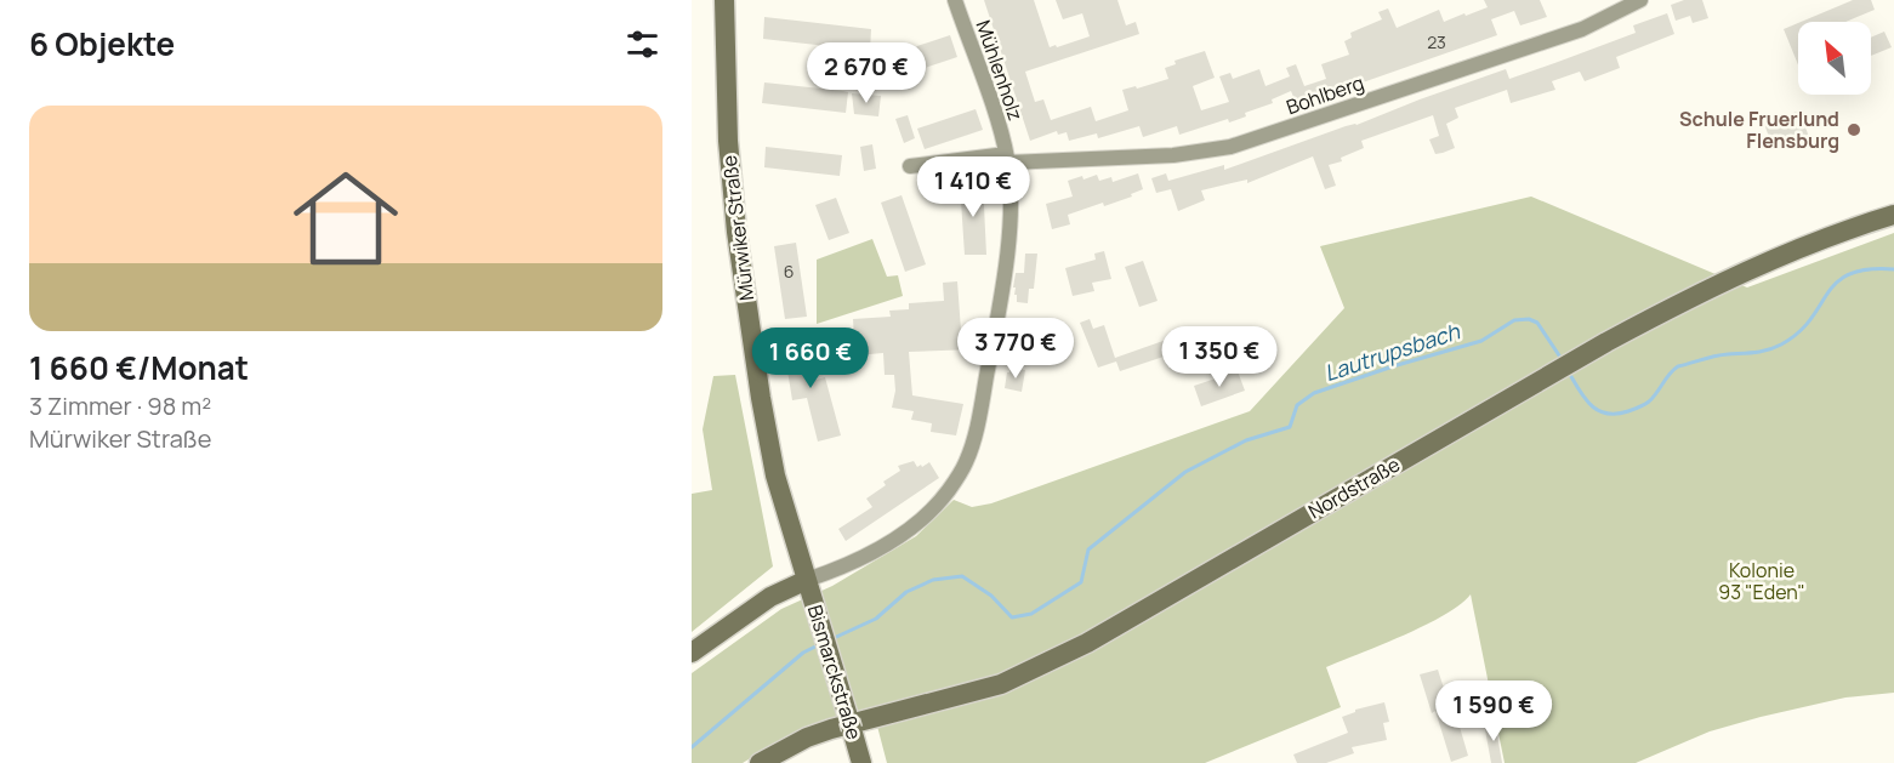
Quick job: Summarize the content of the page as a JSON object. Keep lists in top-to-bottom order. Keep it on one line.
{"streets":{"main road":["Mürwiker Straße","Nordstraße","Bismarckstraße"],"street":["Mühlenholz","Bohlberg"]},"crossings":[["Mühlenholz","Bohlberg"],["Mühlenholz","Mürwiker Straße"],["Mühlenholz","Bismarckstraße"],["Mürwiker Straße","Bismarckstraße"]],"water":["Lautrupsbach"],"parks":["Kolonie 93 \"Eden\""],"places":["Schule Fruerlund Flensburg"],"house_numbers":["23","6"],"north":"top left","page":{"heading":"6 Objekte","price":["2 670 €","1 410 €","3 770 €","1 350 €","1 660 €","1 590 €"],"list":[{"name":"1 660 €/Monat","note":"3 Zimmer · 98 m² · Mürwiker Straße"}]}}
